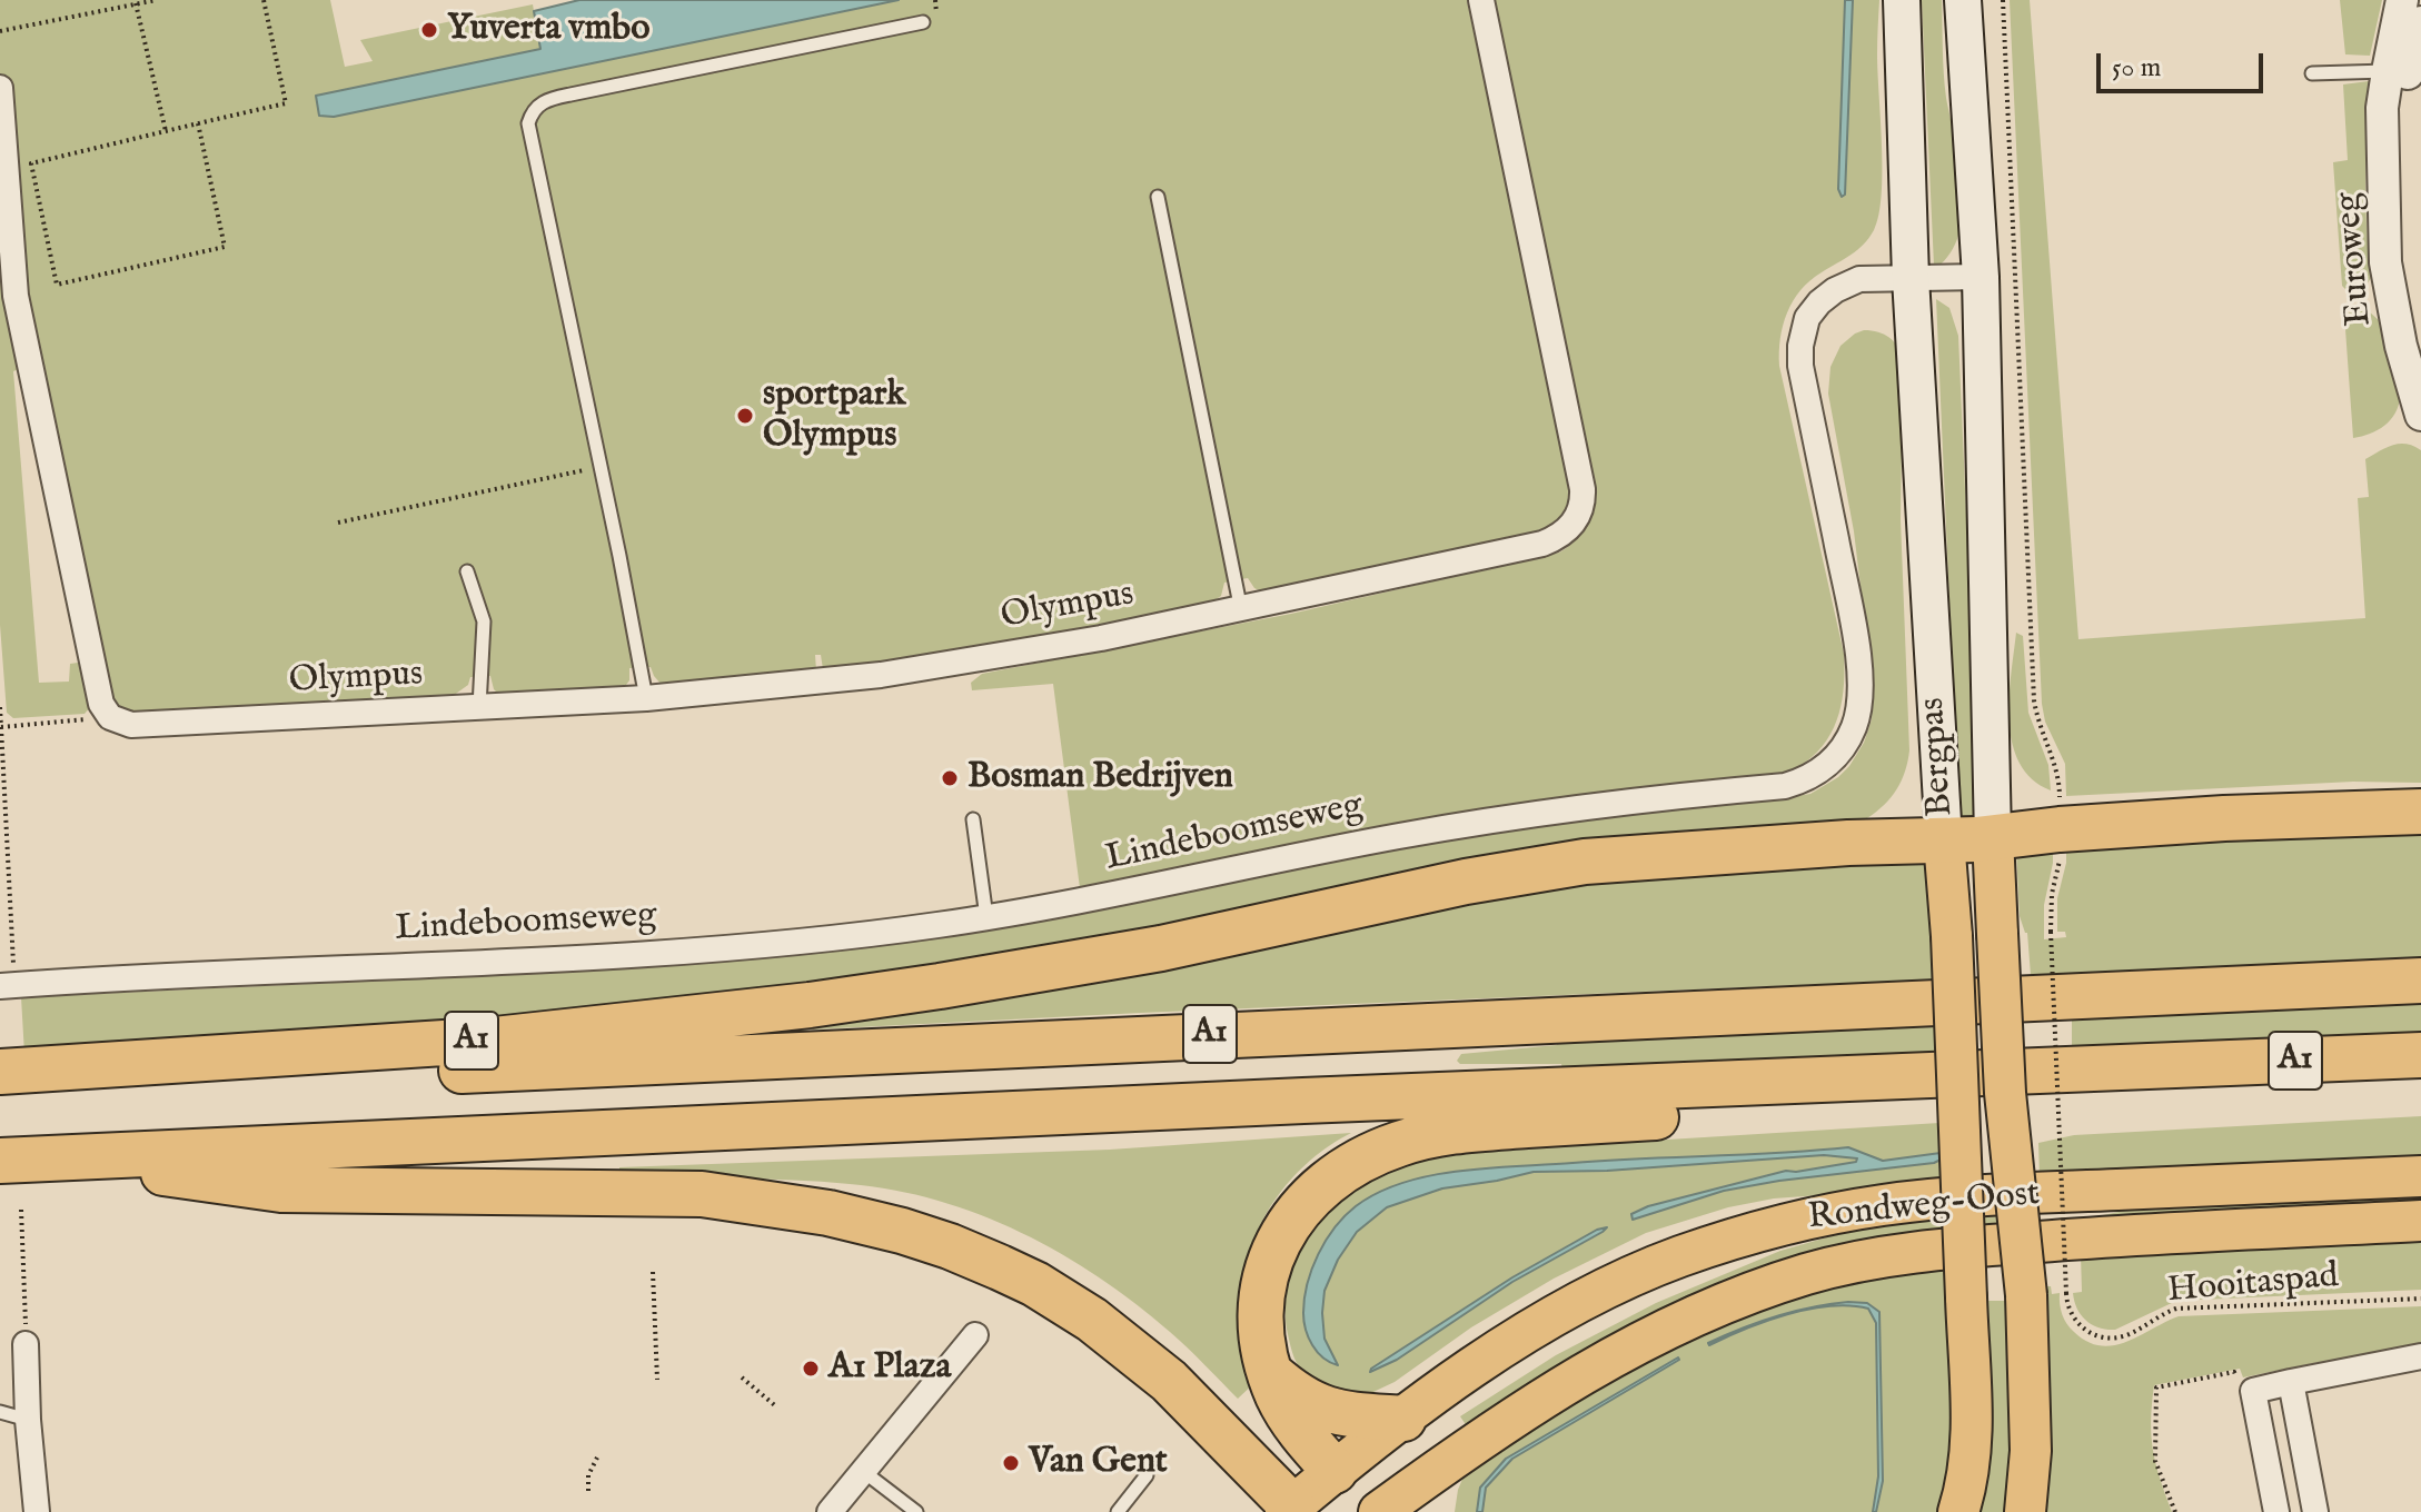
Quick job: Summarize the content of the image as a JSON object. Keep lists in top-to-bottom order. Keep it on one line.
{"streets":{"highway":["A1"],"main road":["Bergpas","Rondweg-Oost"],"street":["Euroweg","Olympus","Lindeboomseweg"],"path":["Hooitaspad"]},"crossings":[["Bergpas","Lindeboomseweg"],["Bergpas","A1"],["A1","Rondweg-Oost"],["A1","Hooitaspad"]],"places":["Yuverta vmbo","sportpark Olympus","Bosman Bedrijven","A1 Plaza","Van Gent"],"scale_bar":"50 m"}
